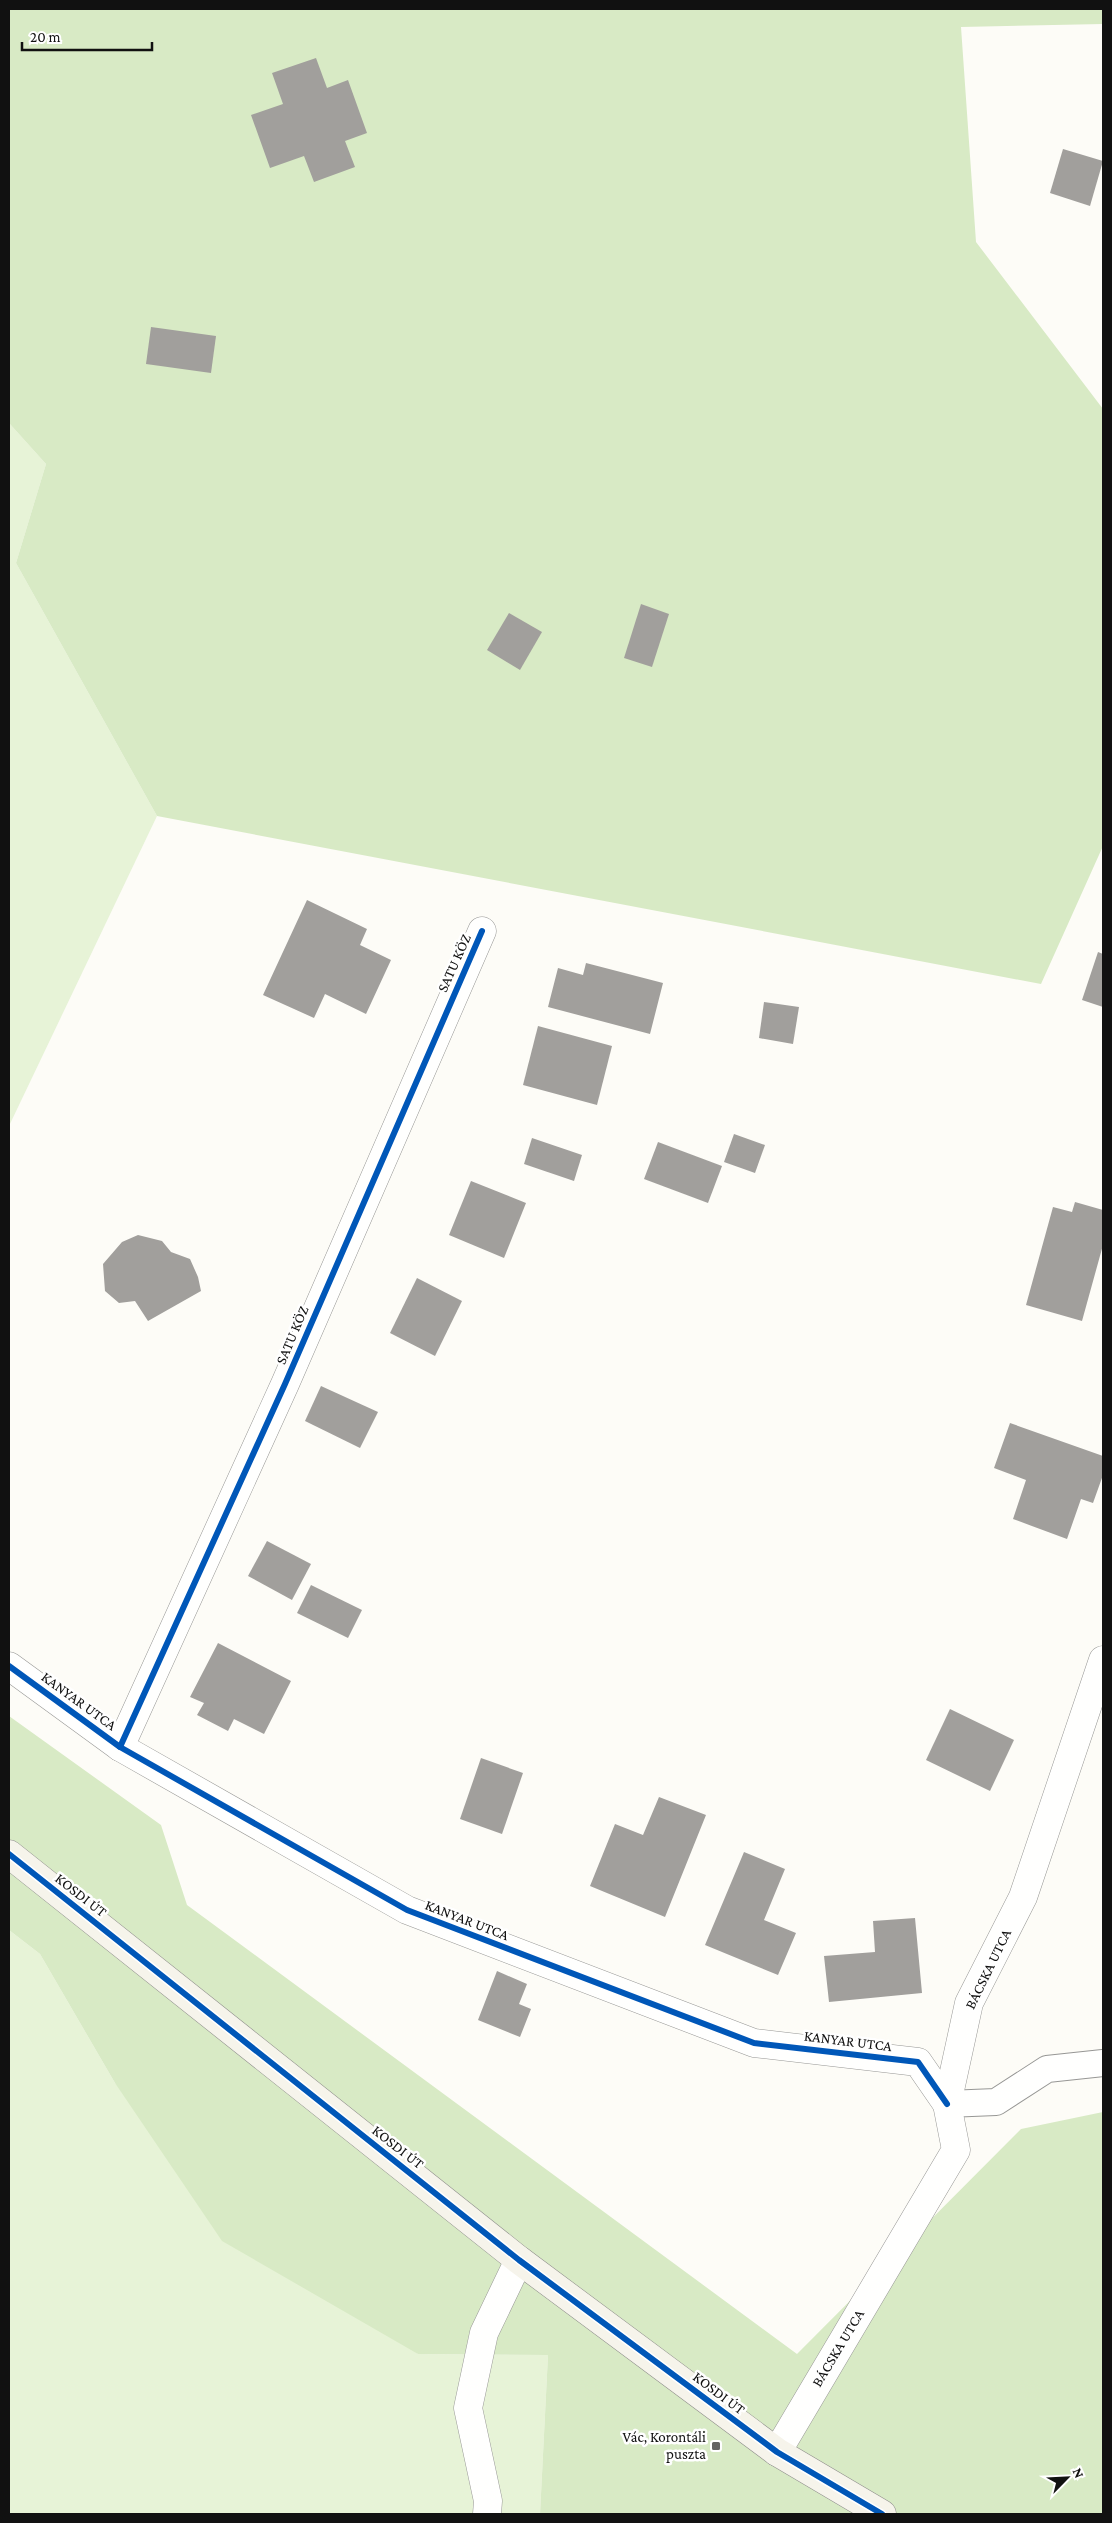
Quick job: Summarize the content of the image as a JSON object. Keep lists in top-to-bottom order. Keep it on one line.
{"streets":{"street":["SATU KÖZ","KANYAR UTCA","KOSDI ÚT","BÁCSKA UTCA"]},"crossings":[["SATU KÖZ","KANYAR UTCA"],["KANYAR UTCA","BÁCSKA UTCA"],["KOSDI ÚT","BÁCSKA UTCA"]],"places":{"transit":["Vác, Korontáli puszta"]},"scale_bar":"20 m","north":"top right"}
